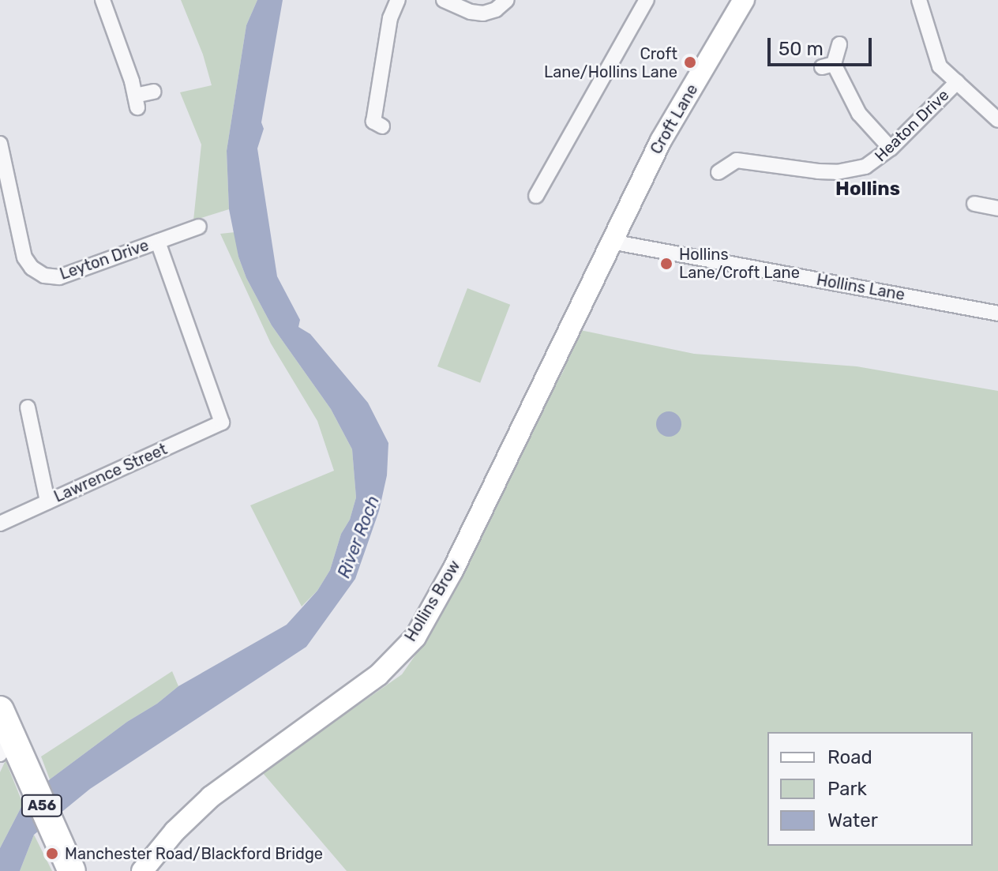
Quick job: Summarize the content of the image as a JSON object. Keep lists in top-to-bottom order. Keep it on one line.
{"streets":{"highway":["A56"],"street":["Croft Lane","Heaton Drive","Leyton Drive","Hollins Lane","Lawrence Street","Hollins Brow"]},"crossings":[["Croft Lane","Hollins Lane"],["Croft Lane","Hollins Brow"],["Leyton Drive","Lawrence Street"],["Hollins Lane","Hollins Brow"]],"districts":["Hollins"],"water":["River Roch"],"places":["Croft Lane/Hollins Lane","Hollins Lane/Croft Lane","Manchester Road/Blackford Bridge"],"legend":["Road","Park","Water"],"scale_bar":"50 m"}
